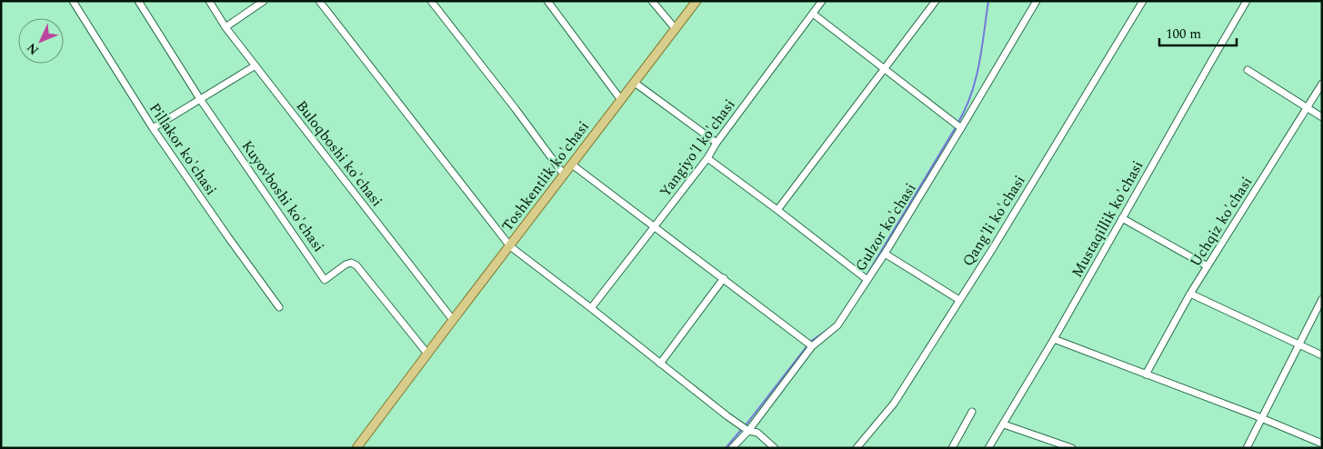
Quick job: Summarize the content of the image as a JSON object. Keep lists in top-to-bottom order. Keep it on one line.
{"streets":{"main road":["Toshkentlik ko'chasi"],"street":["Yangiyo'l ko'chasi","Pillakor ko'chasi","Buloqboshi ko'chasi","Kuyovboshi ko'chasi","Mustaqillik ko'chasi","Qang'li ko'chasi","Uchqiz ko'chasi","Gulzor ko'chasi"]},"crossings":[["Buloqboshi ko'chasi","Toshkentlik ko'chasi"],["Toshkentlik ko'chasi","Kuyovboshi ko'chasi"]],"scale_bar":"100 m","north":"bottom left"}
